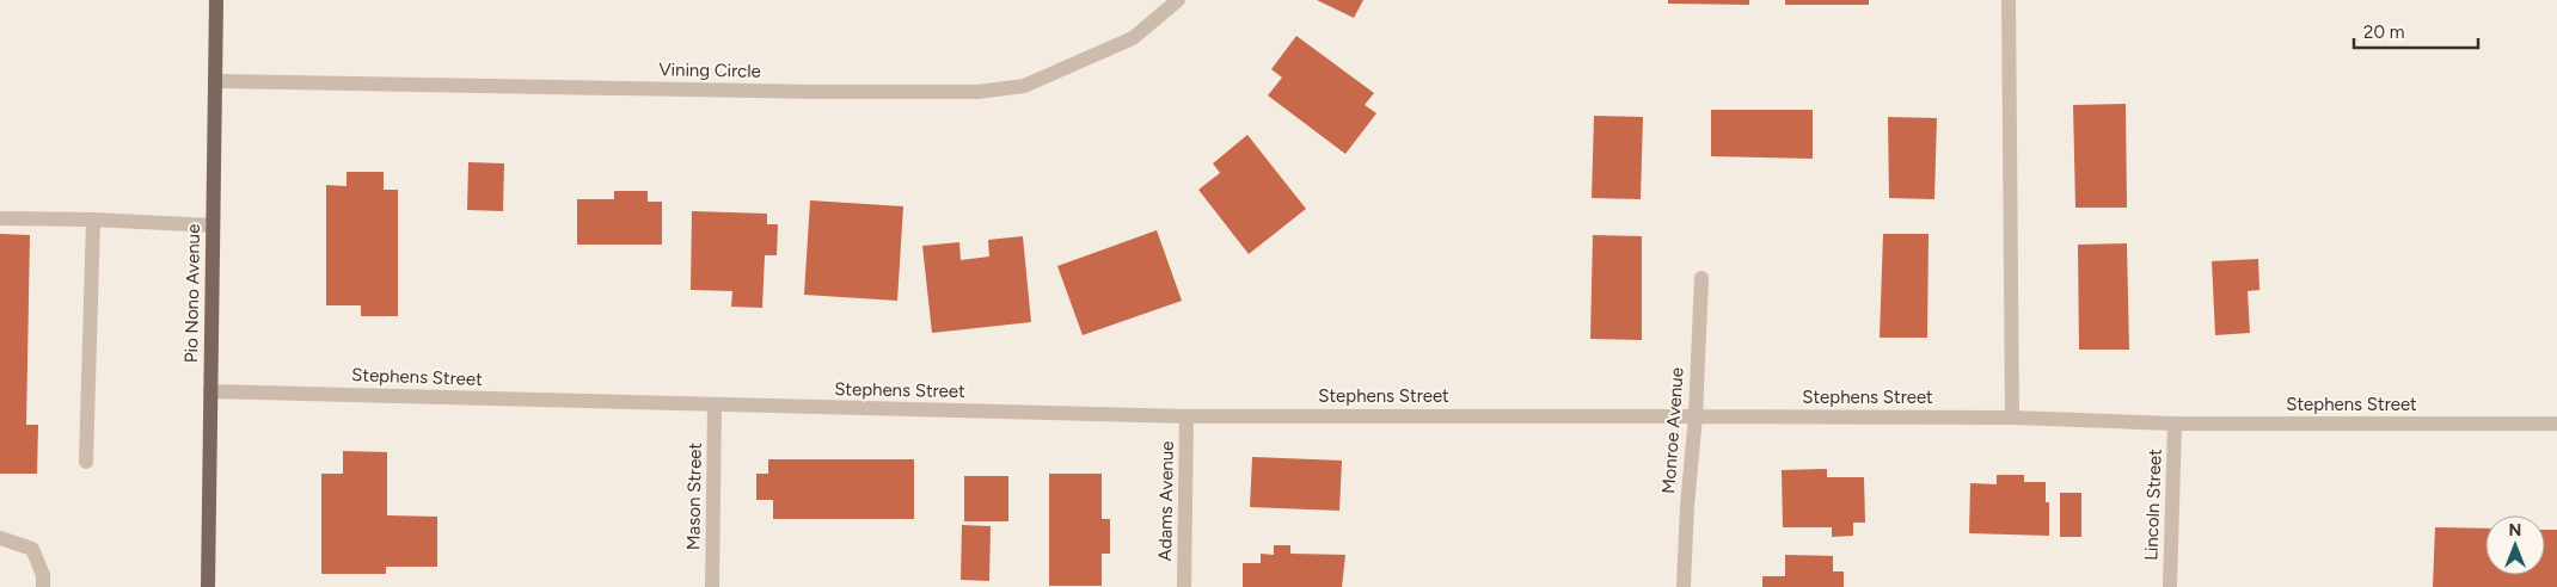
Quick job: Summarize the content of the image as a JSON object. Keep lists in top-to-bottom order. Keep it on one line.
{"streets":{"main road":["Pio Nono Avenue"],"street":["Vining Circle","Stephens Street","Monroe Avenue","Mason Street","Adams Avenue","Lincoln Street"]},"crossings":[["Vining Circle","Pio Nono Avenue"],["Pio Nono Avenue","Stephens Street"],["Stephens Street","Monroe Avenue"],["Stephens Street","Mason Street"],["Stephens Street","Adams Avenue"],["Stephens Street","Lincoln Street"]],"scale_bar":"20 m","north":"top"}
